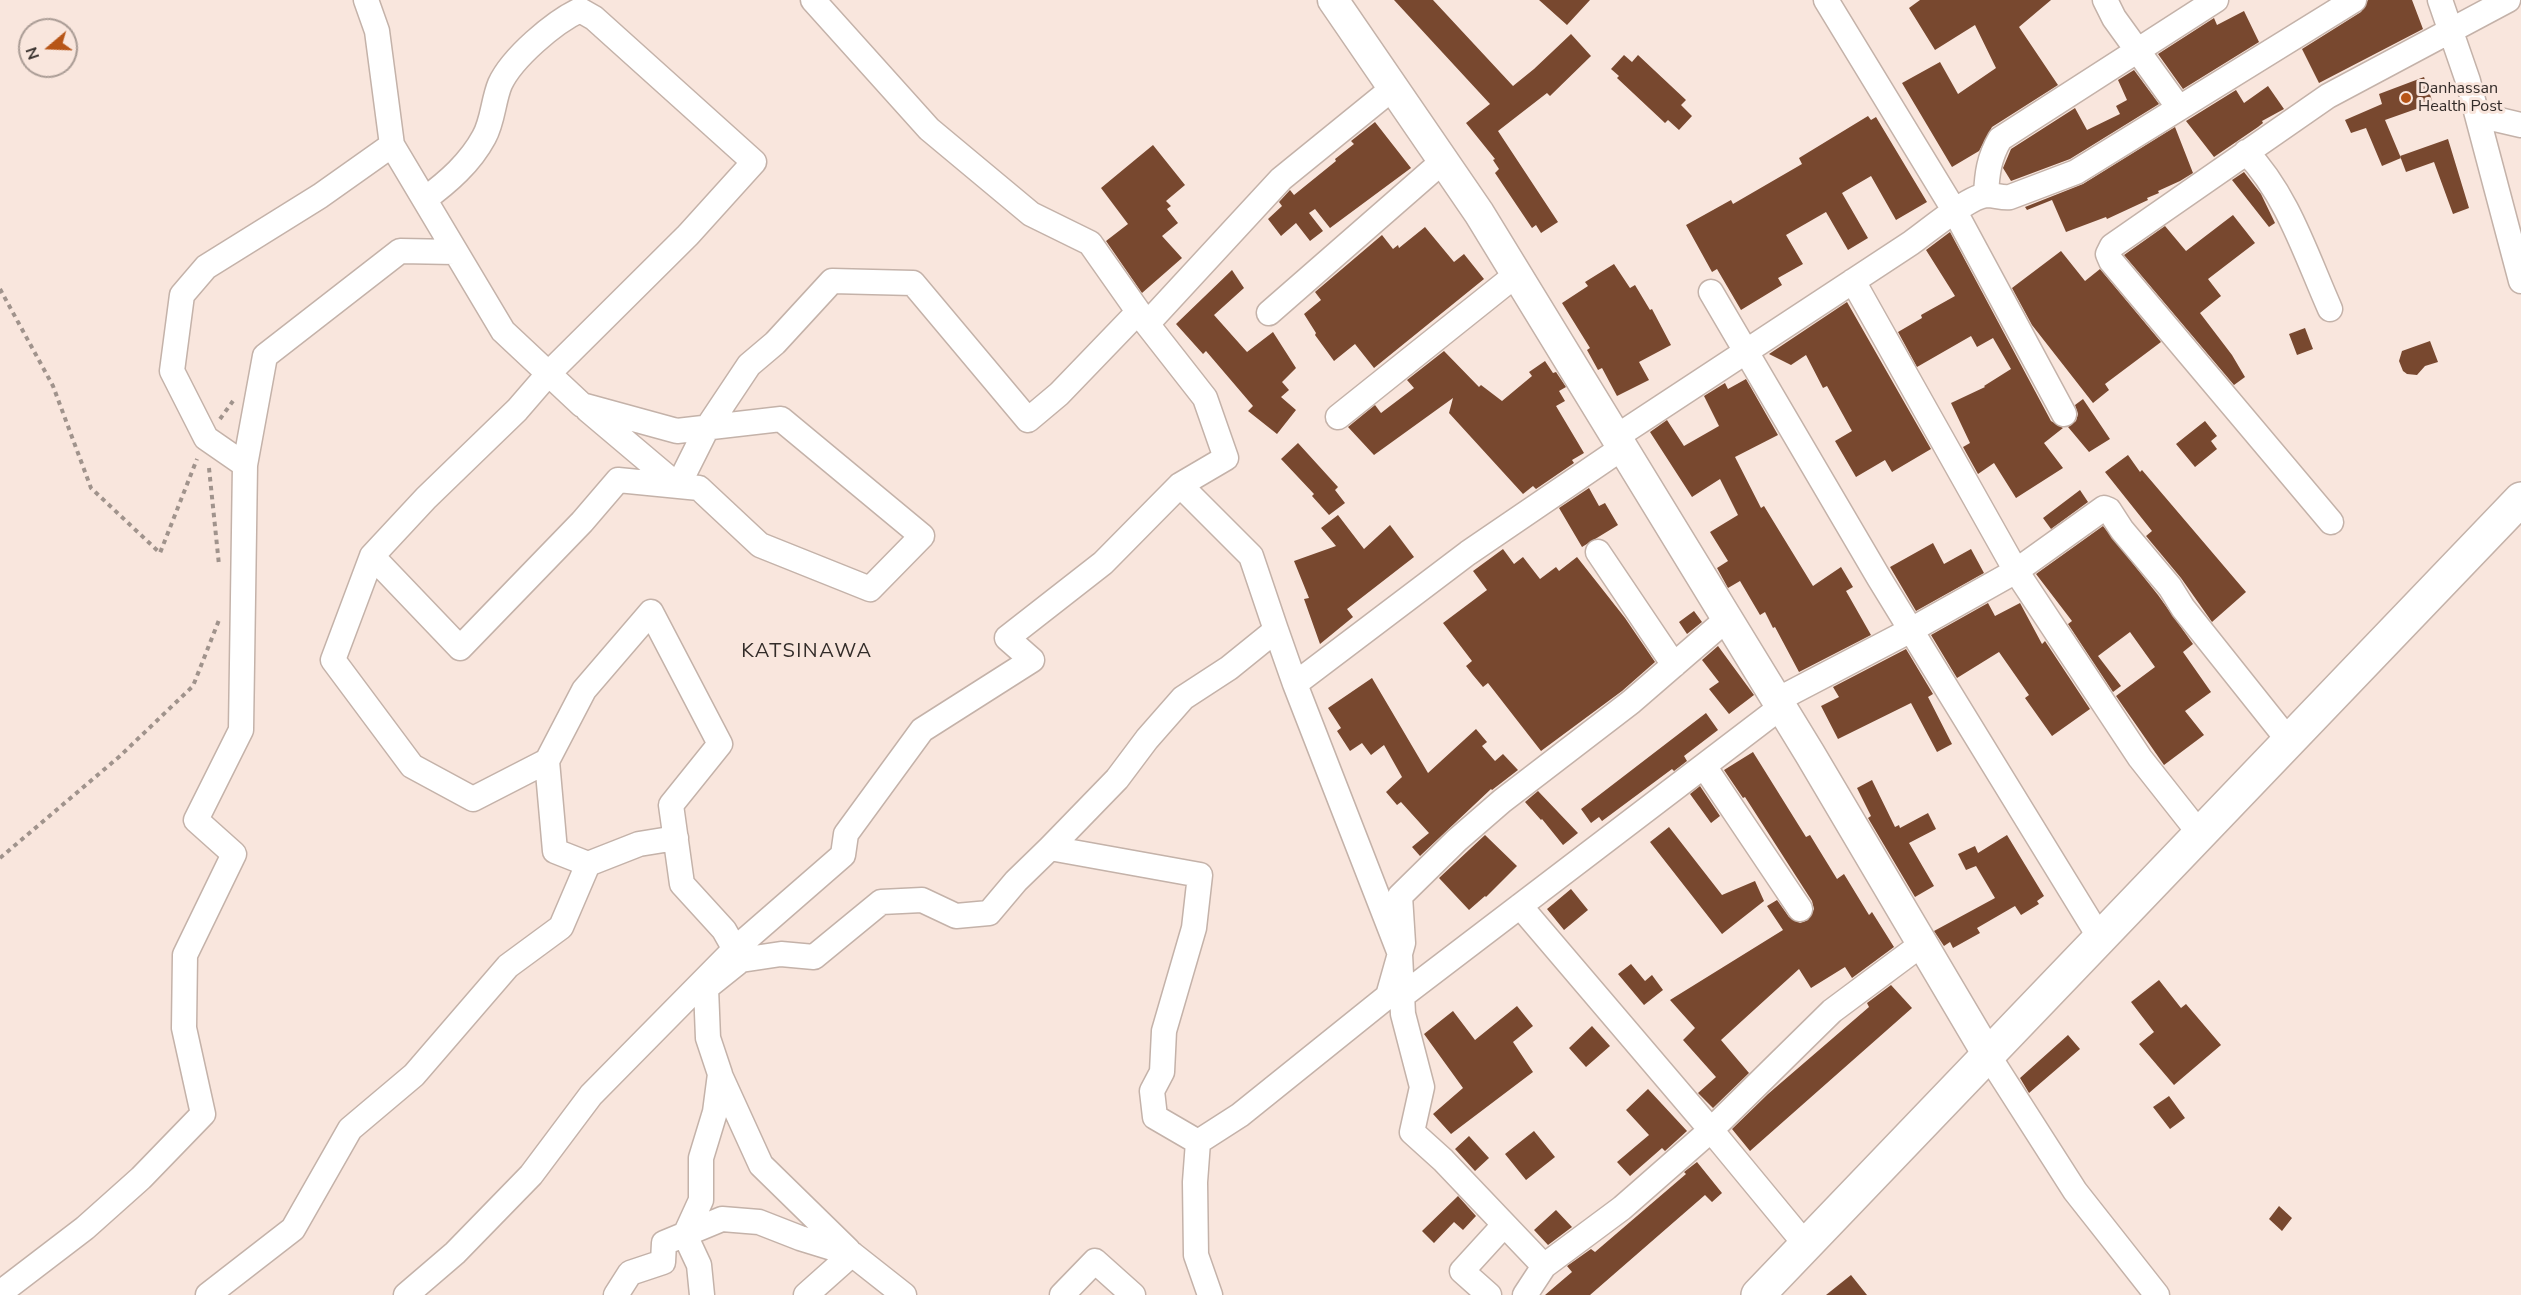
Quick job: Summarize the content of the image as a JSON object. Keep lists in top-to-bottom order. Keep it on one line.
{"districts":["KATSINAWA"],"places":["Danhassan Health Post"],"north":"left"}
